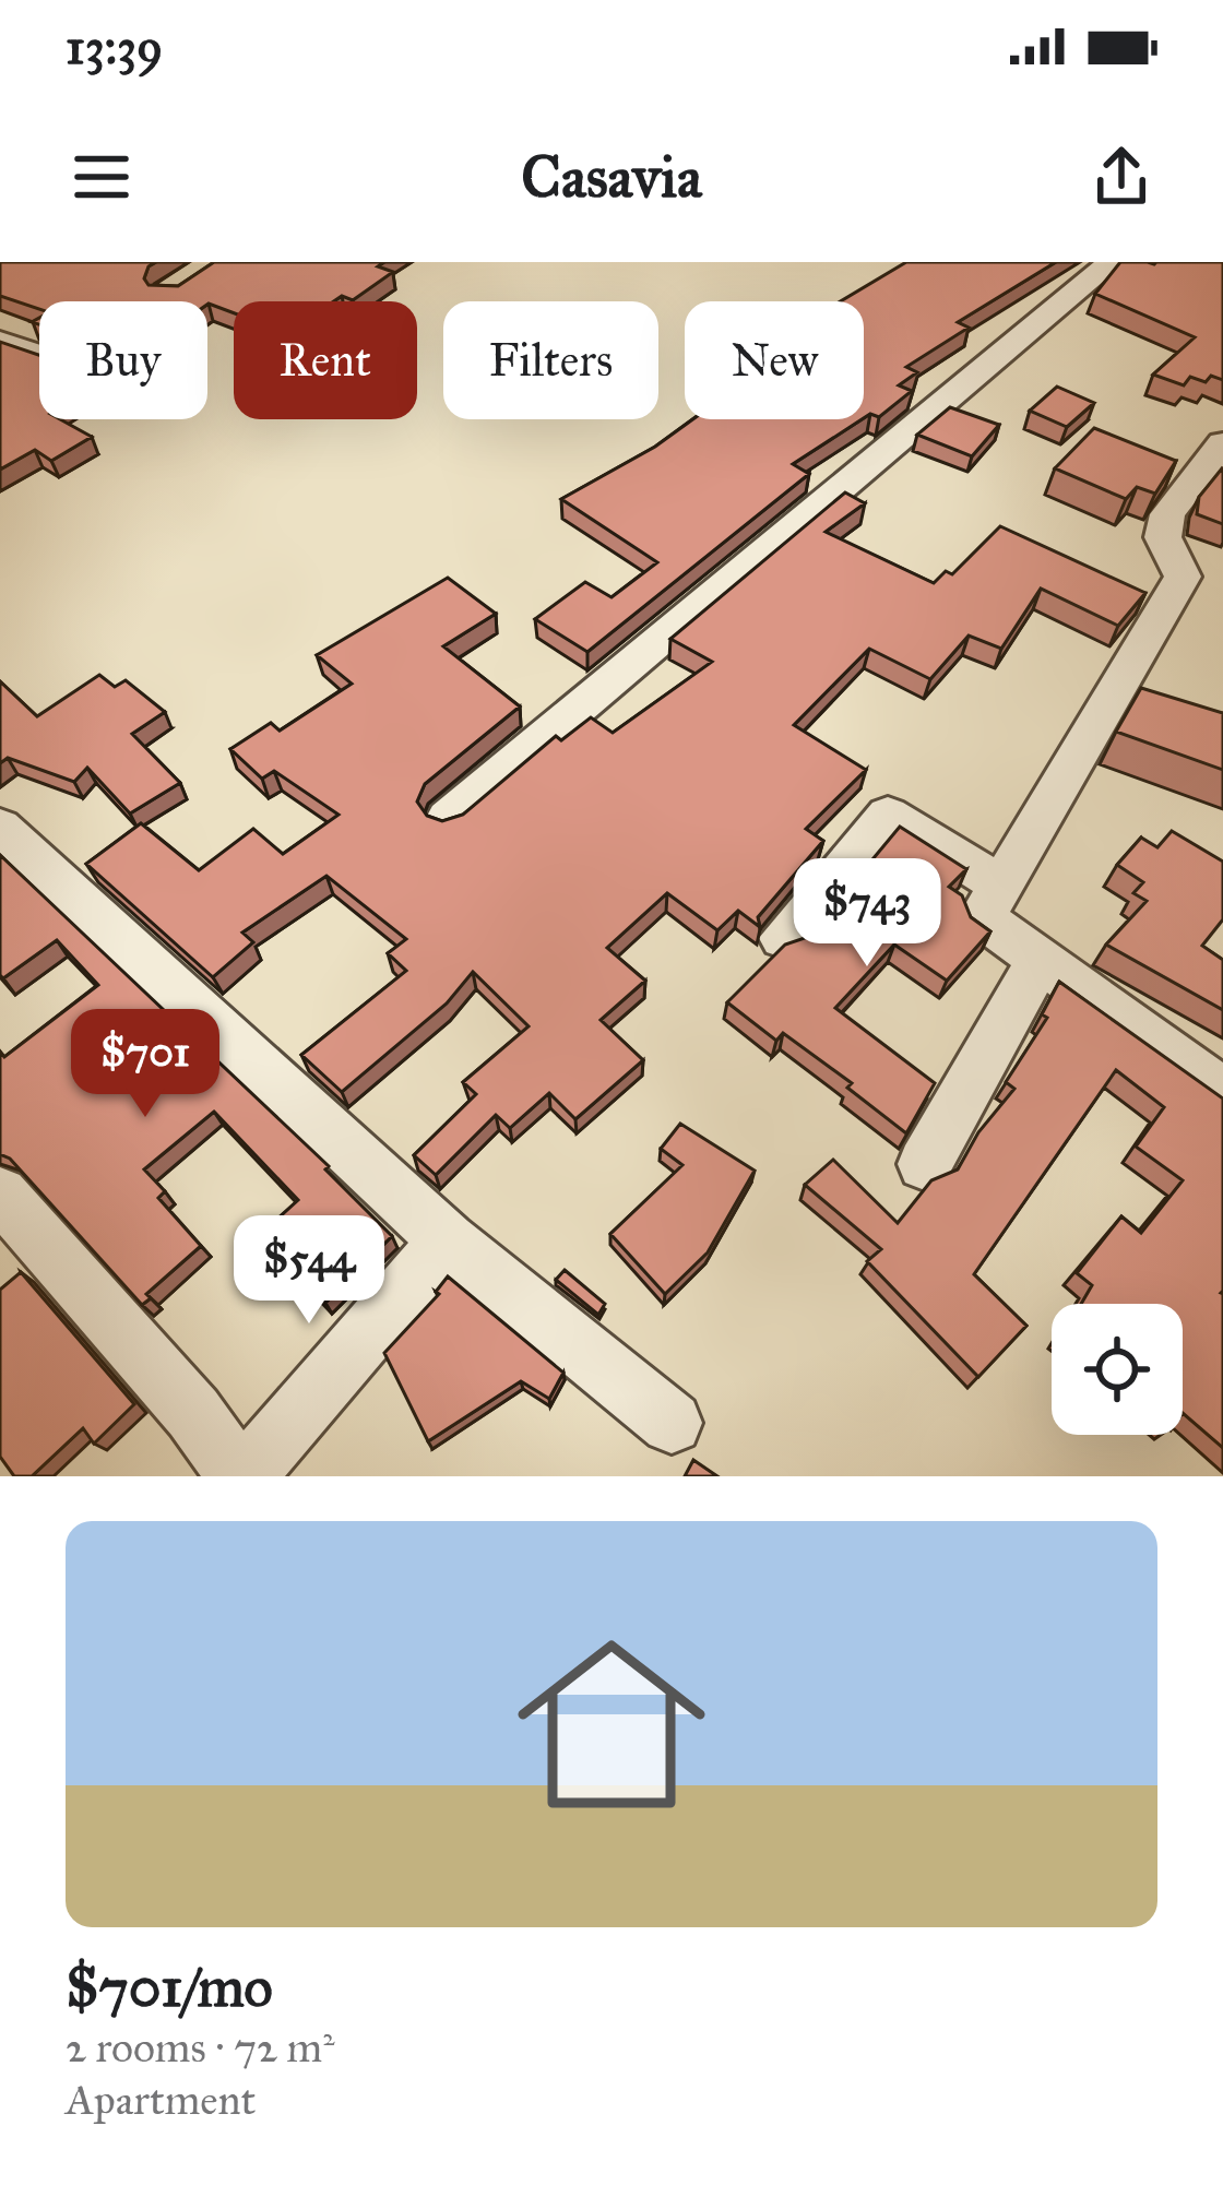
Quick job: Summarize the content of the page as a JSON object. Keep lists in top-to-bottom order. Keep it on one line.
{"page":{"status":"13:39","header":"Casavia","chip":["Buy","Rent","Filters","New"],"price":["$743","$701","$544"],"list":[{"name":"$701/mo","note":"2 rooms · 72 m² · Apartment"}]}}
